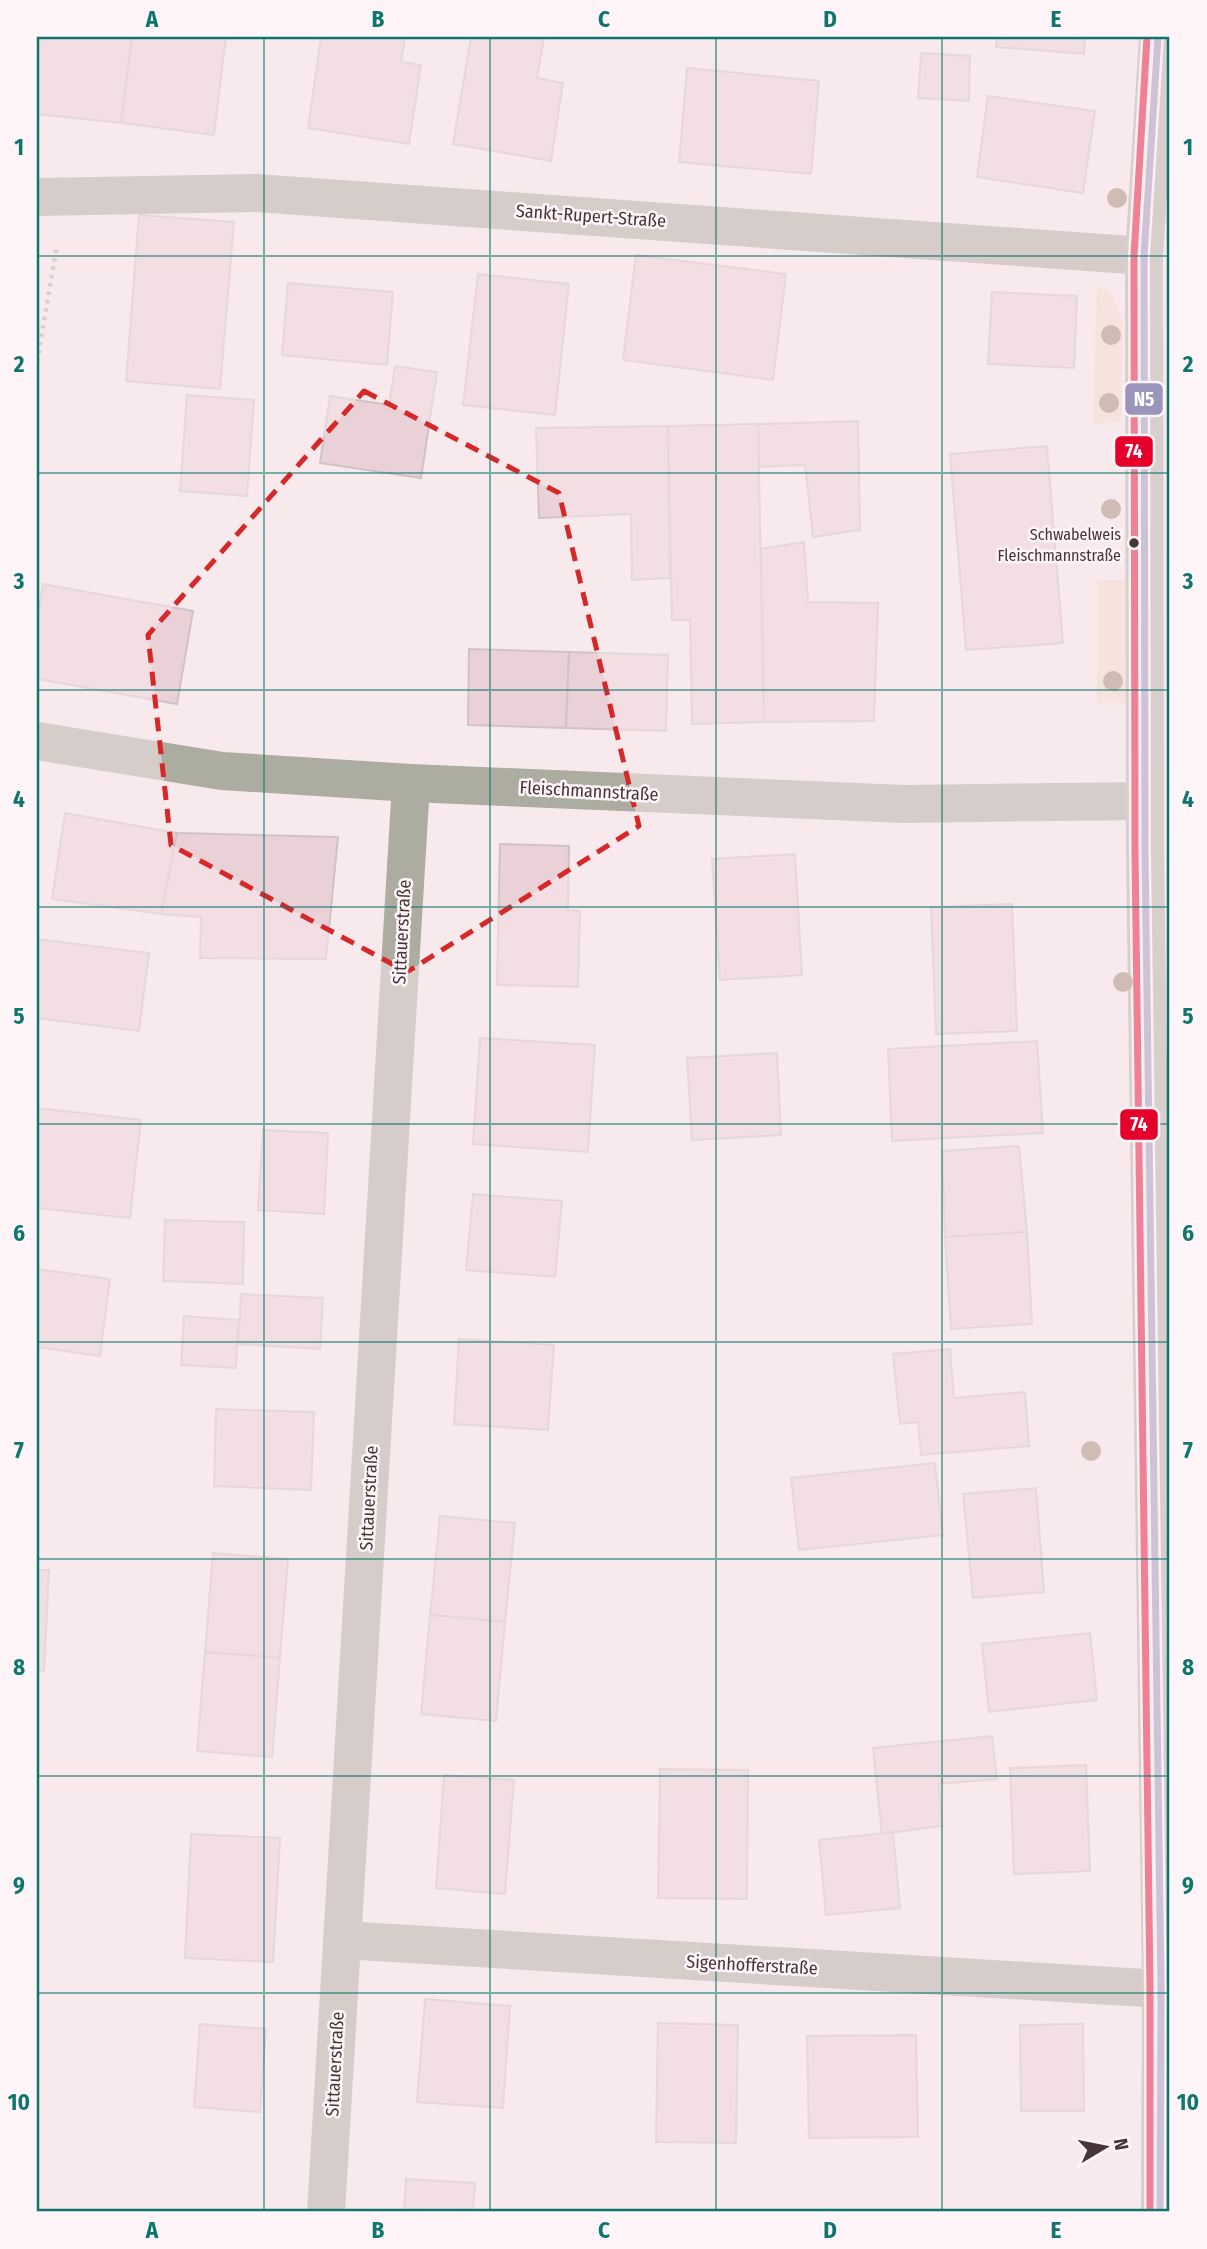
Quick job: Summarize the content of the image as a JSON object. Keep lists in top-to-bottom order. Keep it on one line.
{"streets":{"street":["Sankt-Rupert-Straße","Fleischmannstraße","Sittauerstraße","Sigenhofferstraße"]},"crossings":[["Fleischmannstraße","Sittauerstraße"],["Sittauerstraße","Sigenhofferstraße"]],"places":["Schwabelweis Fleischmannstraße"],"lines":["transit line N5","transit line 74"],"north":"right","grid":{"columns":["A","B","C","D","E"],"rows":["1","2","3","4","5","6","7","8","9","10"]}}
